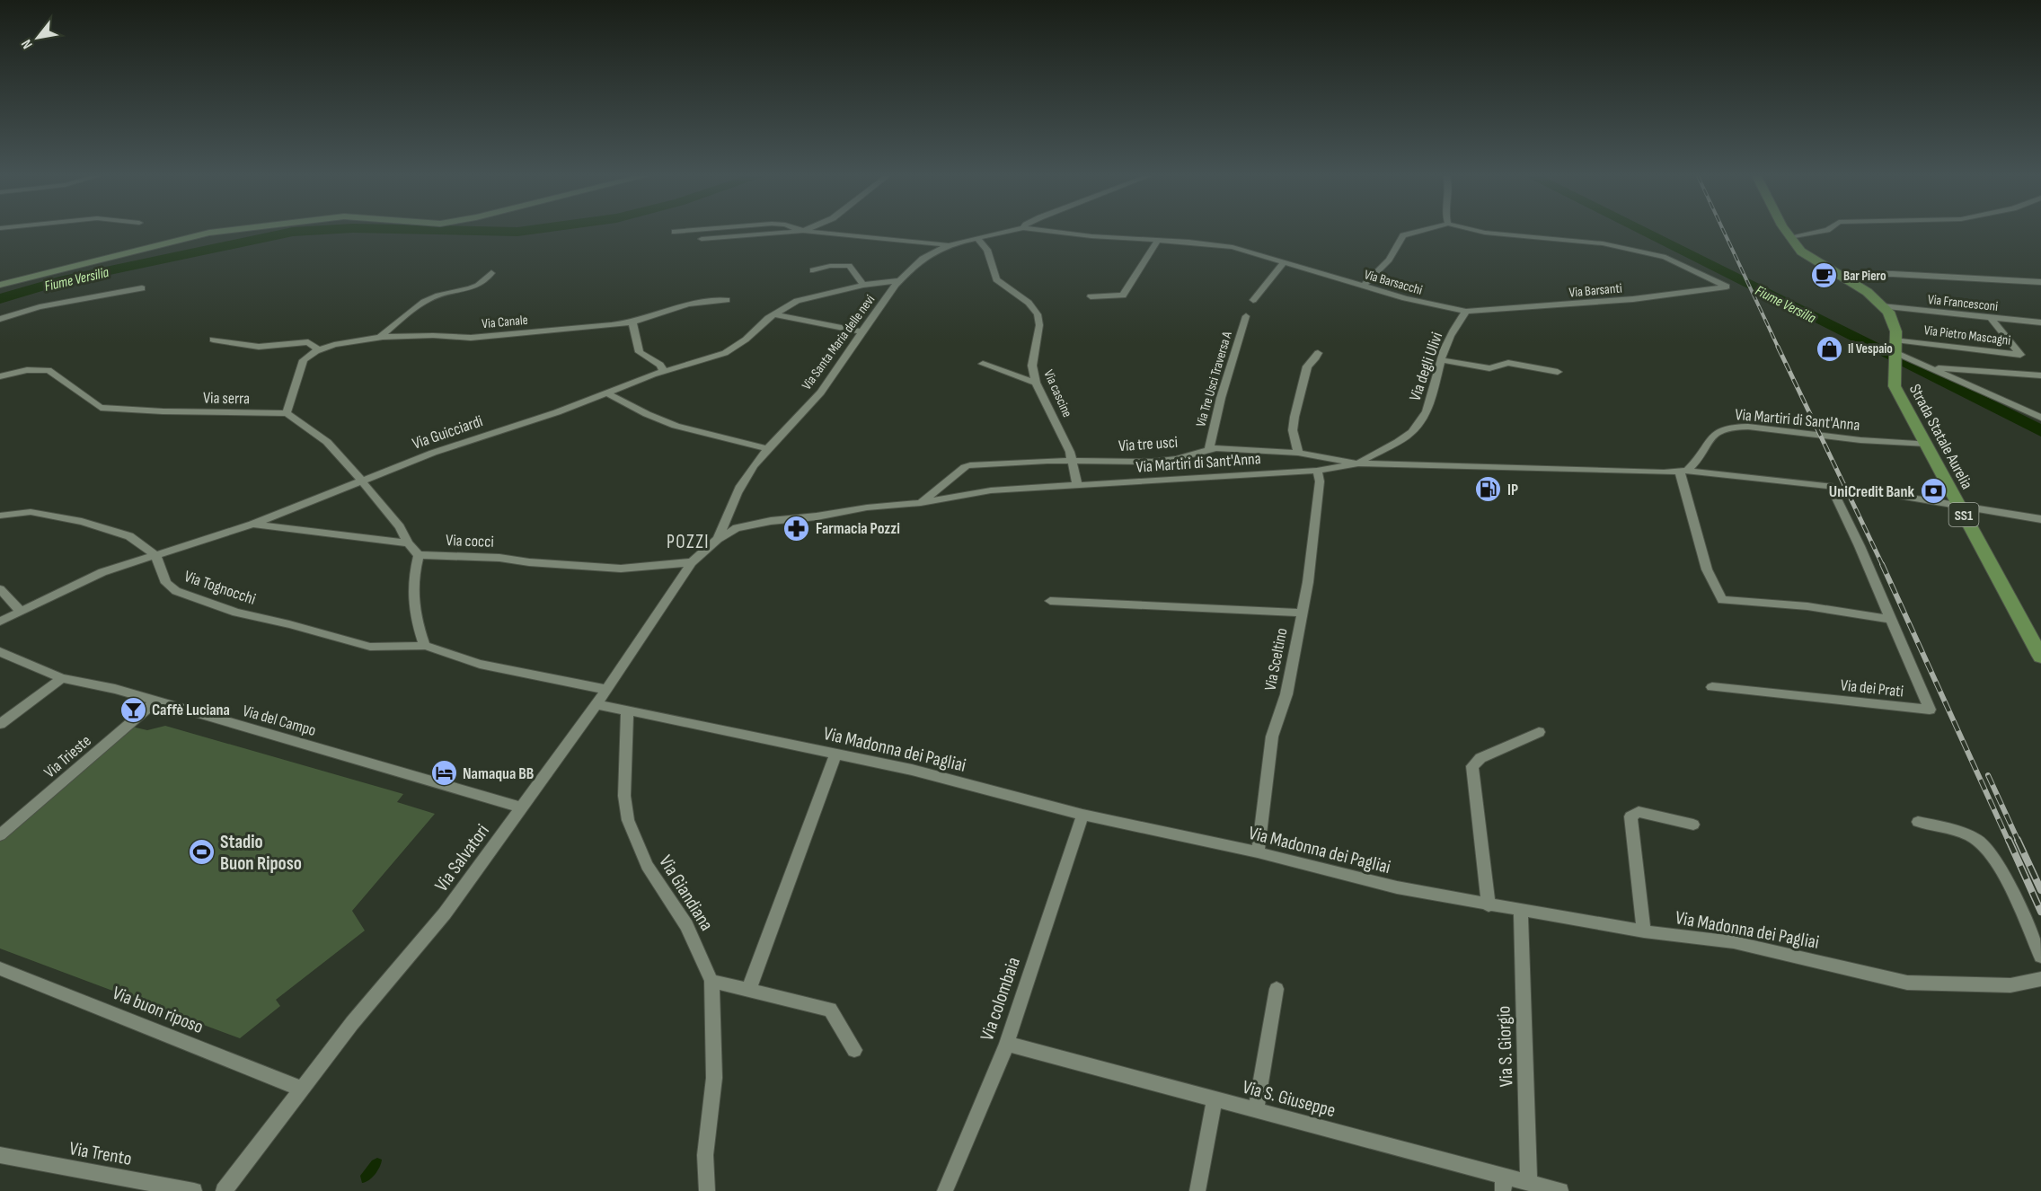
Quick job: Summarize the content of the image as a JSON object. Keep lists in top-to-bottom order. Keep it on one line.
{"streets":{"main road":["Strada Statale Aurelia","SS1"],"street":["Via Barsacchi","Via Barsanti","Via Francesconi","Via Canale","Via Pietro Mascagni","Via Santa Maria delle nevi","Via degli Ulivi","Via Tre Usci Traversa A","Via cascine","Via serra","Via Martiri di Sant'Anna","Via Guicciardi","Via tre usci","Via cocci","Via Tognocchi","Via Sceltino","Via dei Prati","Via del Campo","Via Madonna dei Pagliai","Via Trieste","Via Salvatori","Via Giandiana","Via colombaia","Via buon riposo","Via S. Giorgio","Via S. Giuseppe","Via Trento"]},"crossings":[["Via Barsacchi","Via Barsanti"],["Via Barsacchi","Via degli Ulivi"],["Via Barsanti","Via degli Ulivi"],["Via Francesconi","Via Pietro Mascagni"],["Via Francesconi","Strada Statale Aurelia"],["Via Pietro Mascagni","Strada Statale Aurelia"],["Via Santa Maria delle nevi","Via cascine"],["Via Santa Maria delle nevi","Via Martiri di Sant'Anna"],["Via Santa Maria delle nevi","Via Guicciardi"],["Via Santa Maria delle nevi","Via Salvatori"],["Via degli Ulivi","Via Martiri di Sant'Anna"],["Via degli Ulivi","Via tre usci"],["Via Tre Usci Traversa A","Via tre usci"],["Via cascine","Via Martiri di Sant'Anna"],["Via cascine","Via tre usci"],["Via Martiri di Sant'Anna","Strada Statale Aurelia"],["Via Martiri di Sant'Anna","Via tre usci"],["Via Martiri di Sant'Anna","Via Sceltino"],["Via Martiri di Sant'Anna","Via dei Prati"],["Via Martiri di Sant'Anna","Via Salvatori"],["Via Guicciardi","Via Tognocchi"],["Via cocci","Via Salvatori"],["Via Tognocchi","Via Salvatori"],["Via Sceltino","Via Madonna dei Pagliai"],["Via del Campo","Via Trieste"],["Via del Campo","Via Salvatori"],["Via Madonna dei Pagliai","Via Salvatori"],["Via Madonna dei Pagliai","Via Giandiana"],["Via Madonna dei Pagliai","Via colombaia"],["Via Madonna dei Pagliai","Via S. Giorgio"],["Via Salvatori","Via buon riposo"],["Via colombaia","Via S. Giuseppe"],["Via S. Giorgio","Via S. Giuseppe"]],"districts":["POZZI"],"water":["Fiume Versilia"],"places":{"cafe":["Bar Piero"],"shop":["Il Vespaio"],"fuel station":["IP"],"bank":["UniCredit Bank"],"pharmacy":["Farmacia Pozzi"],"bar":["Caffè Luciana"],"hotel":["Namaqua BB"],"sports":["Stadio Buon Riposo"]},"north":"bottom left"}
